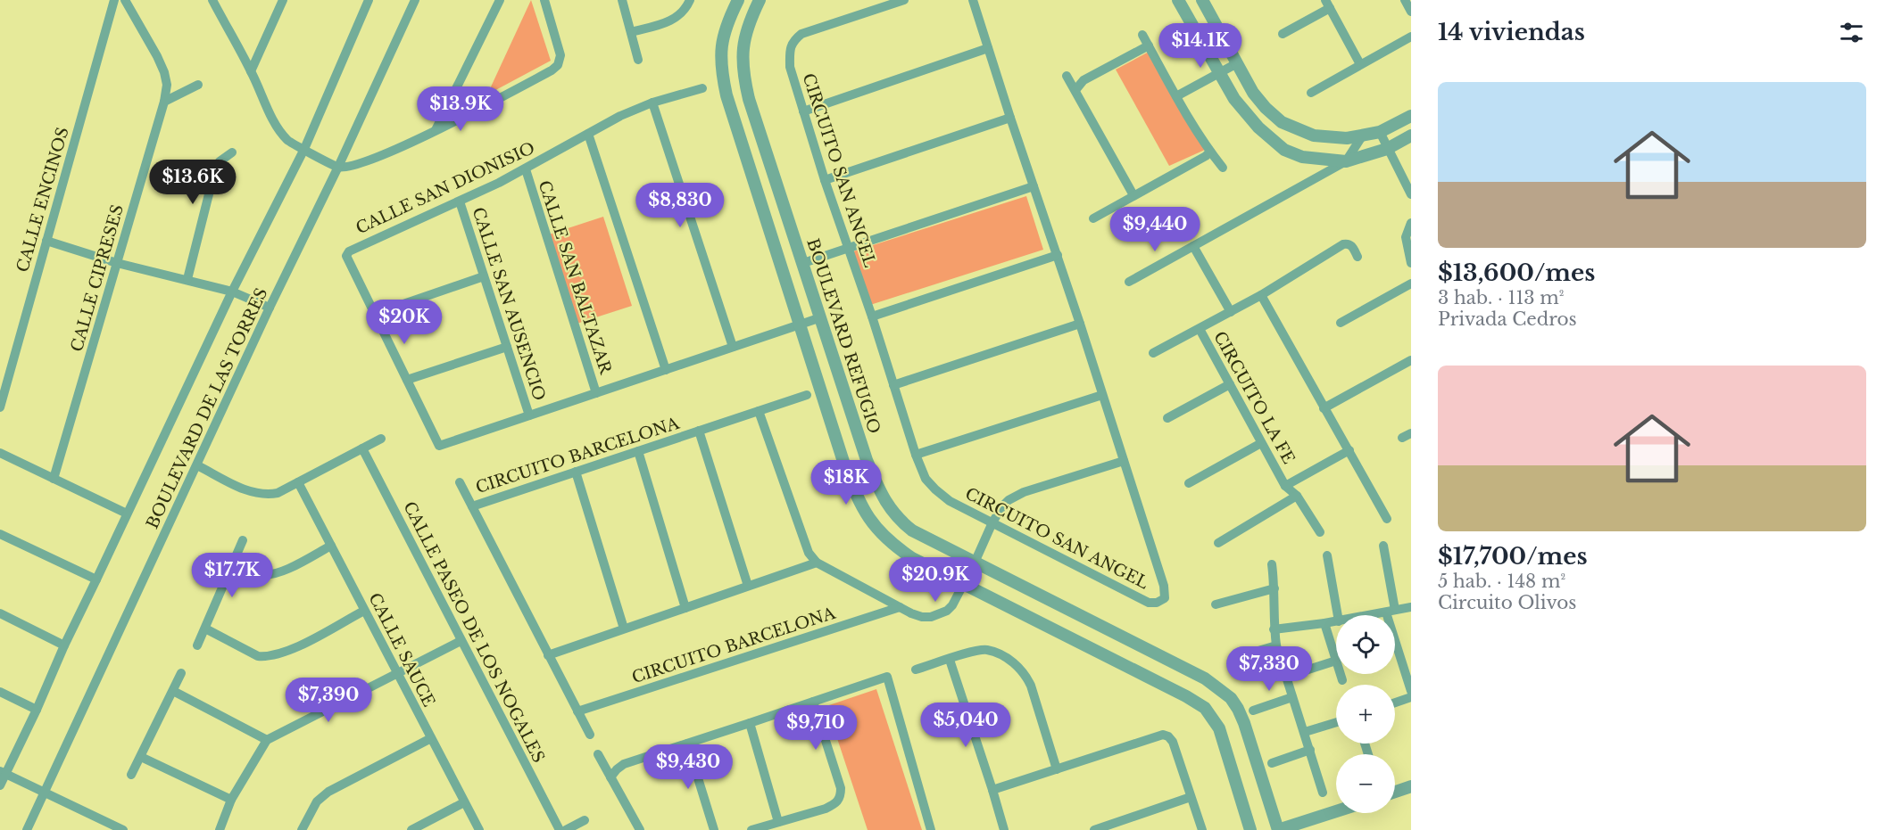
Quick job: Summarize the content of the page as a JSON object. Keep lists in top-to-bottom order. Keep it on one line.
{"streets":{"street":["CIRCUITO SAN ANGEL","CALLE SAN DIONISIO","CALLE ENCINOS","CALLE SAN BALTAZAR","CALLE CIPRESES","CALLE SAN AUSENCIO","BOULEVARD REFUGIO","CIRCUITO LA FE","BOULEVARD DE LAS TORRES","CIRCUITO BARCELONA","CALLE PASEO DE LOS NOGALES","CALLE SAUCE"]},"crossings":[["CALLE SAN DIONISIO","CALLE SAN BALTAZAR"],["CALLE SAN DIONISIO","CALLE SAN AUSENCIO"],["CALLE SAN DIONISIO","BOULEVARD REFUGIO"]],"page":{"heading":"14 viviendas","price":["$14.1K","$13.9K","$13.6K","$8,830","$9,440","$20K","$18K","$17.7K","$20.9K","$7,330","$7,390","$5,040","$9,710","$9,430"],"list":[{"name":"$13,600/mes","note":"3 hab. · 113 m² · Privada Cedros"},{"name":"$17,700/mes","note":"5 hab. · 148 m² · Circuito Olivos"}],"map_buttons":["+","−"]}}
